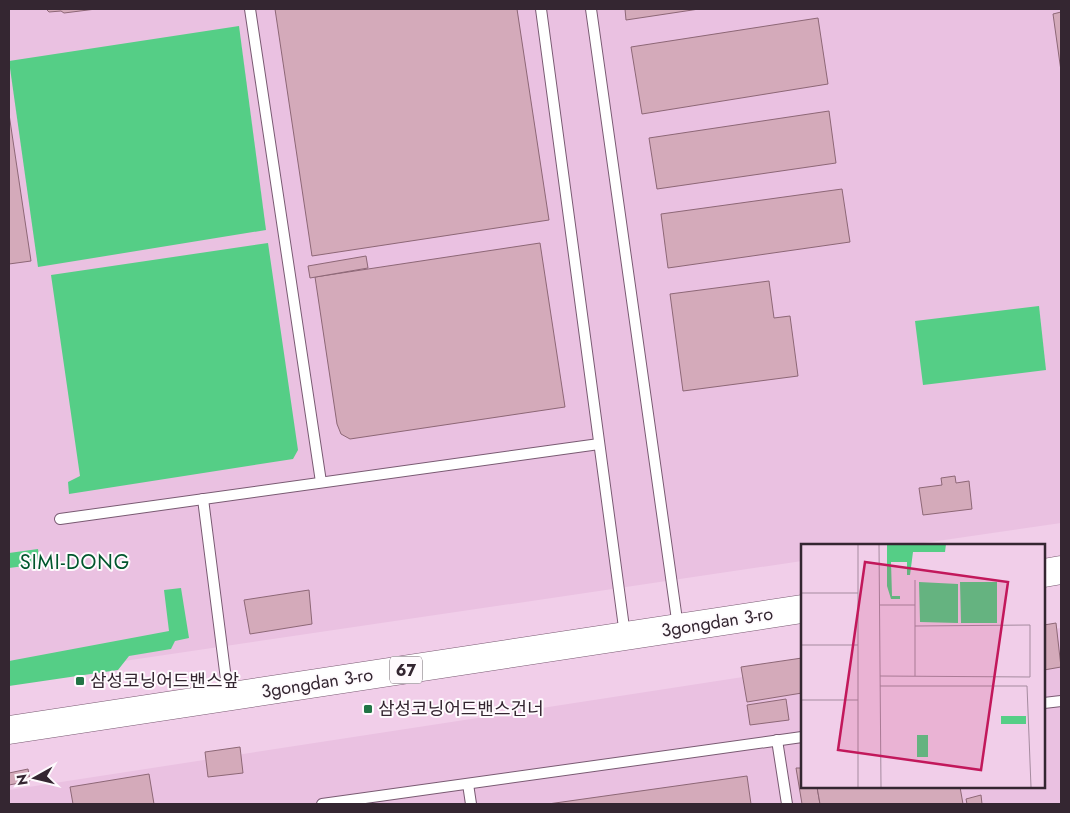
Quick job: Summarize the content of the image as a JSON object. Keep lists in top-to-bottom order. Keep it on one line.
{"streets":{"main road":["3gongdan 3-ro","67"]},"districts":["SIMI-DONG"],"places":{"transit":["삼성코닝어드밴스앞","삼성코닝어드밴스건너"]},"north":"left"}
